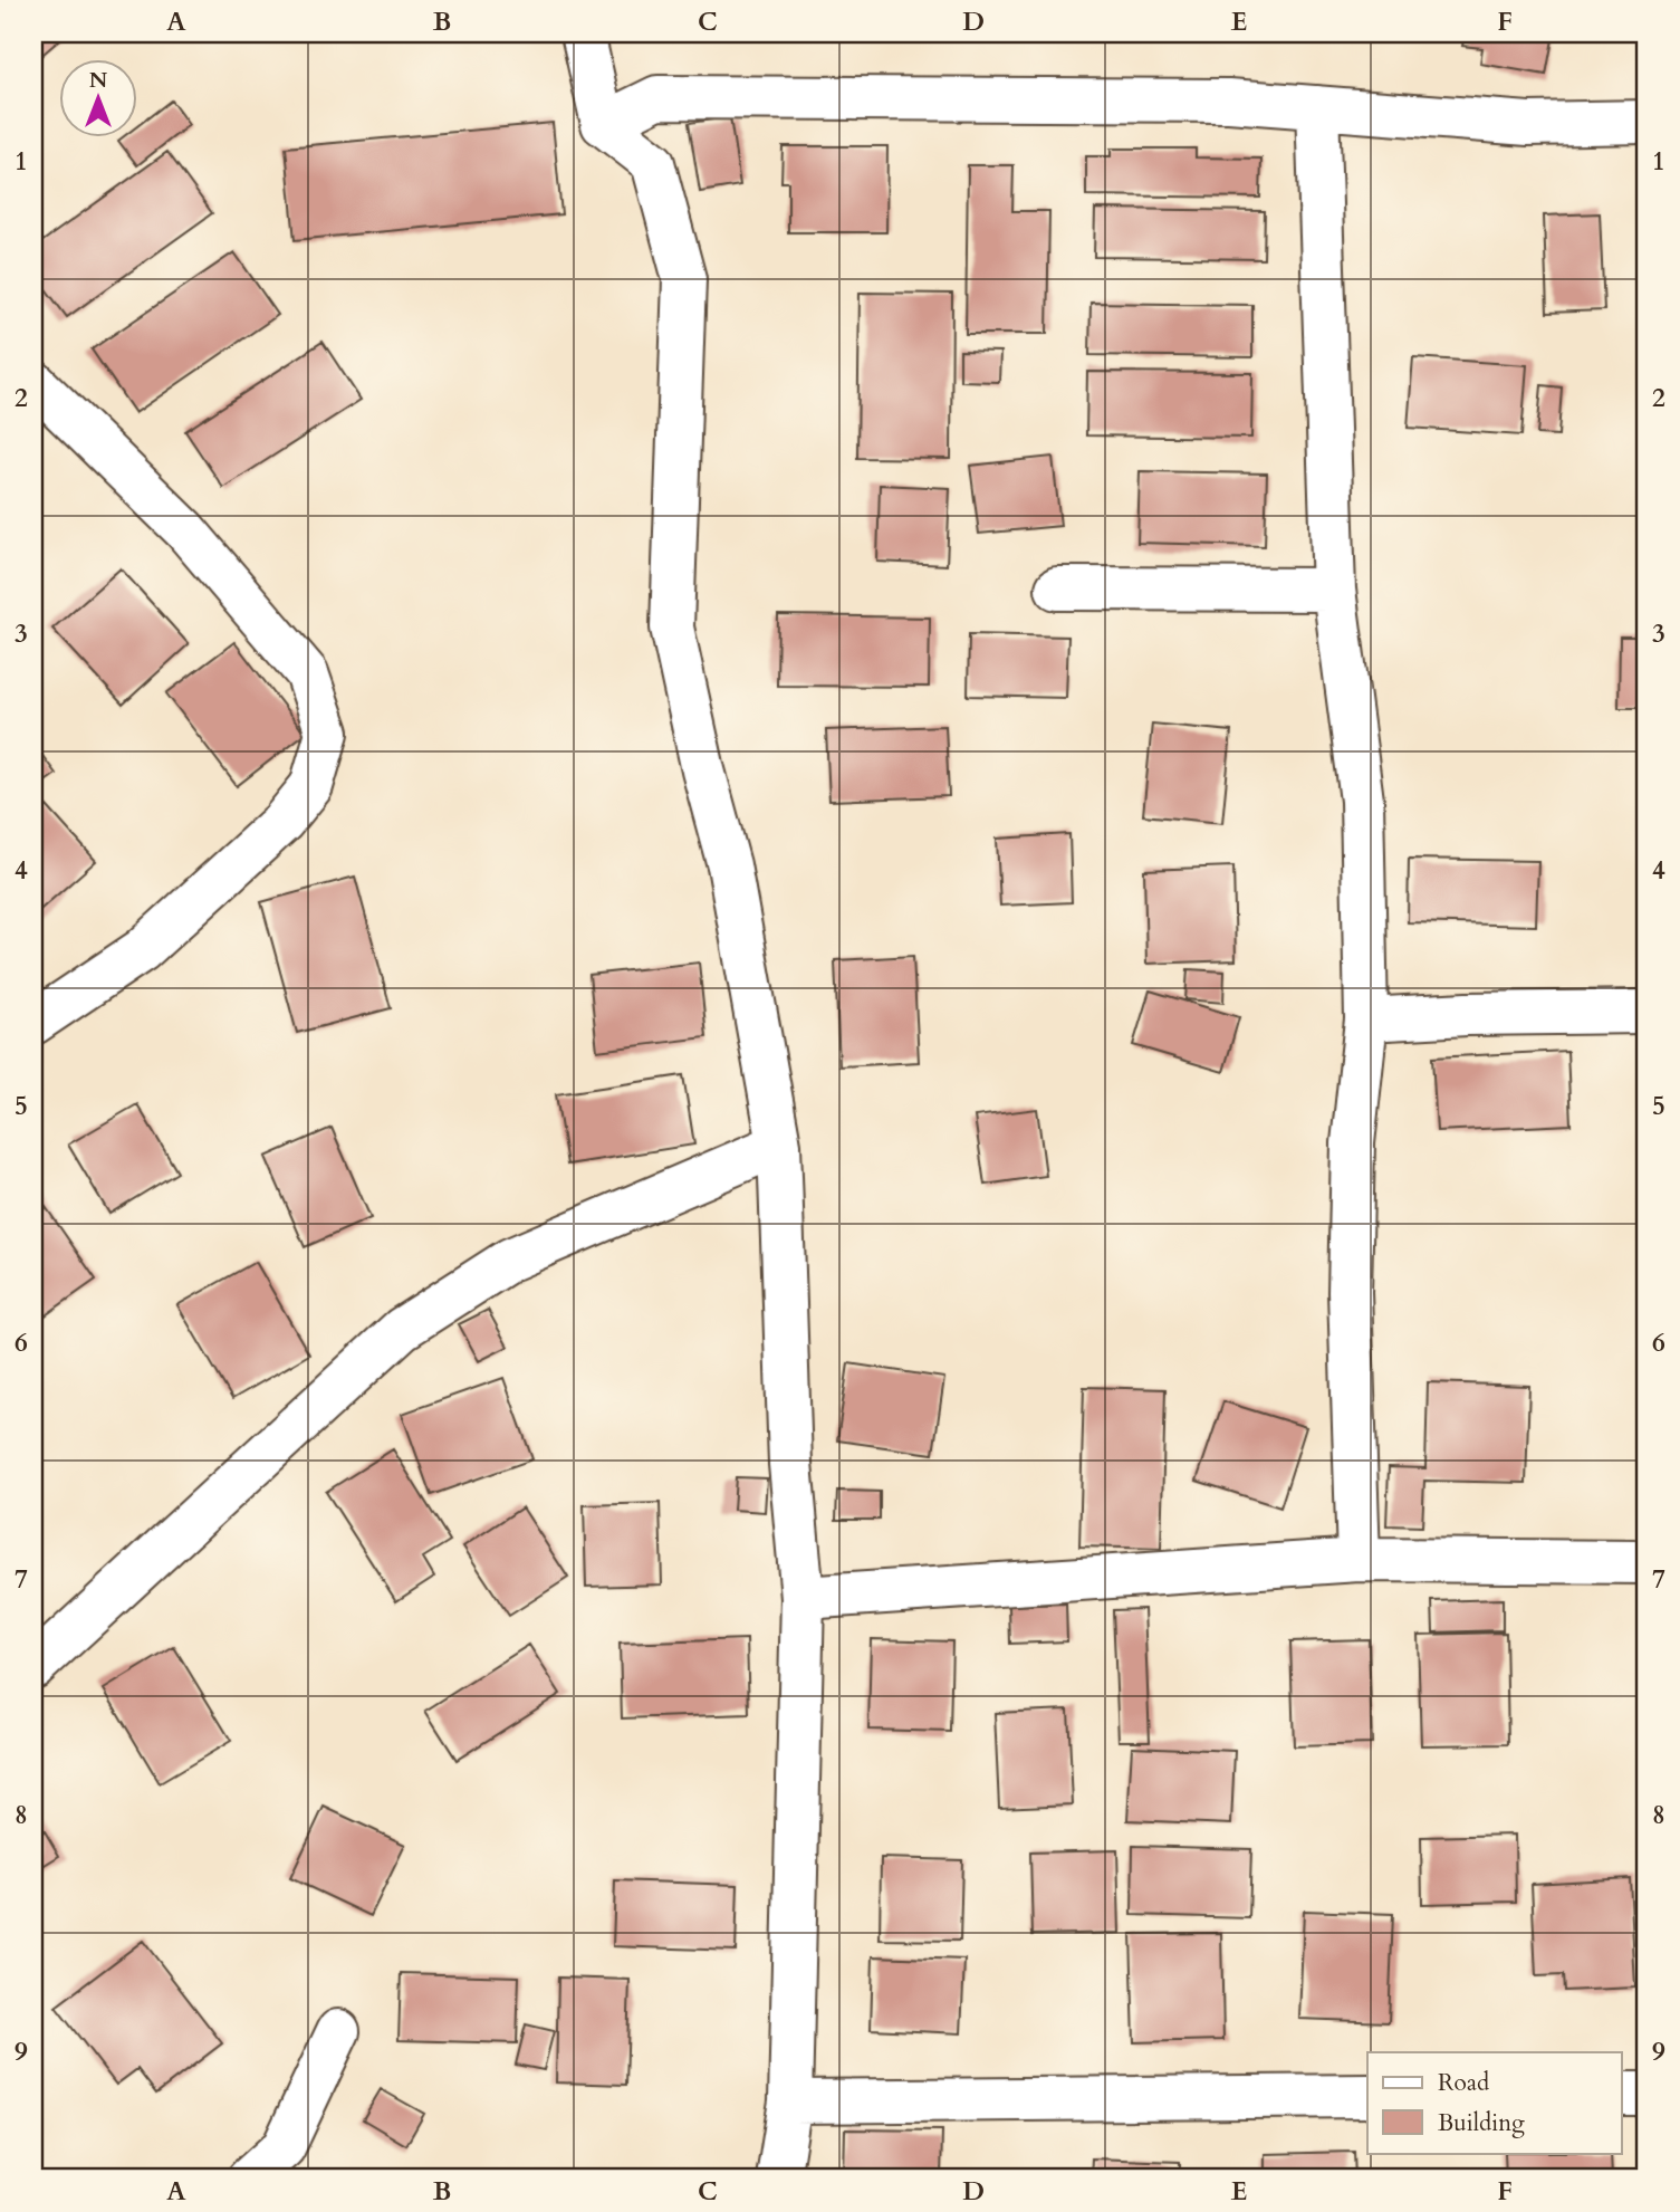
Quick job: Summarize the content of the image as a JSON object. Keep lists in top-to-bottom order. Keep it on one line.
{"legend":["Road","Building"],"north":"top","grid":{"columns":["A","B","C","D","E","F"],"rows":["1","2","3","4","5","6","7","8","9"]}}
